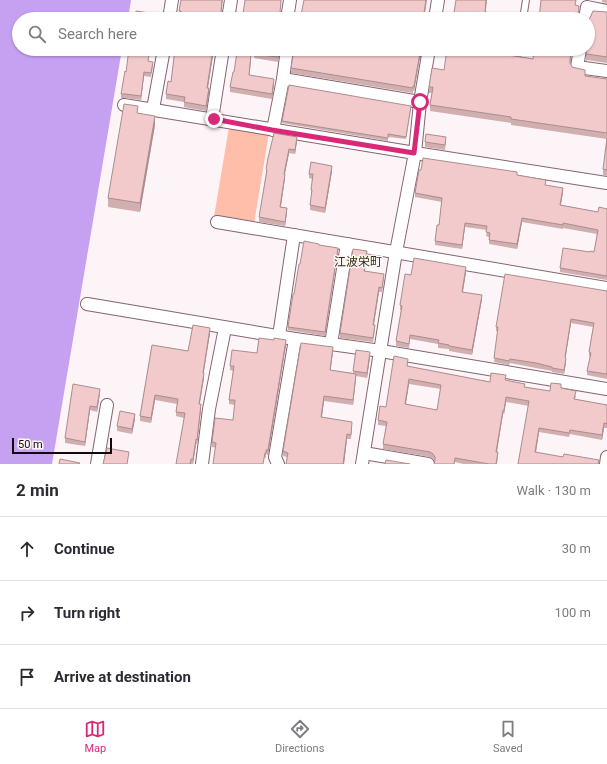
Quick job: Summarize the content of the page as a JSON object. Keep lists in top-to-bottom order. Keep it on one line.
{"districts":["江波栄町"],"scale_bar":"50 m","page":{"search":"Search here","scale":"50 m","heading":["2 min","Walk · 130 m"],"list":[["Continue","30 m"],["Turn right","100 m"],"Arrive at destination"],"nav":["Map","Directions","Saved"]}}
